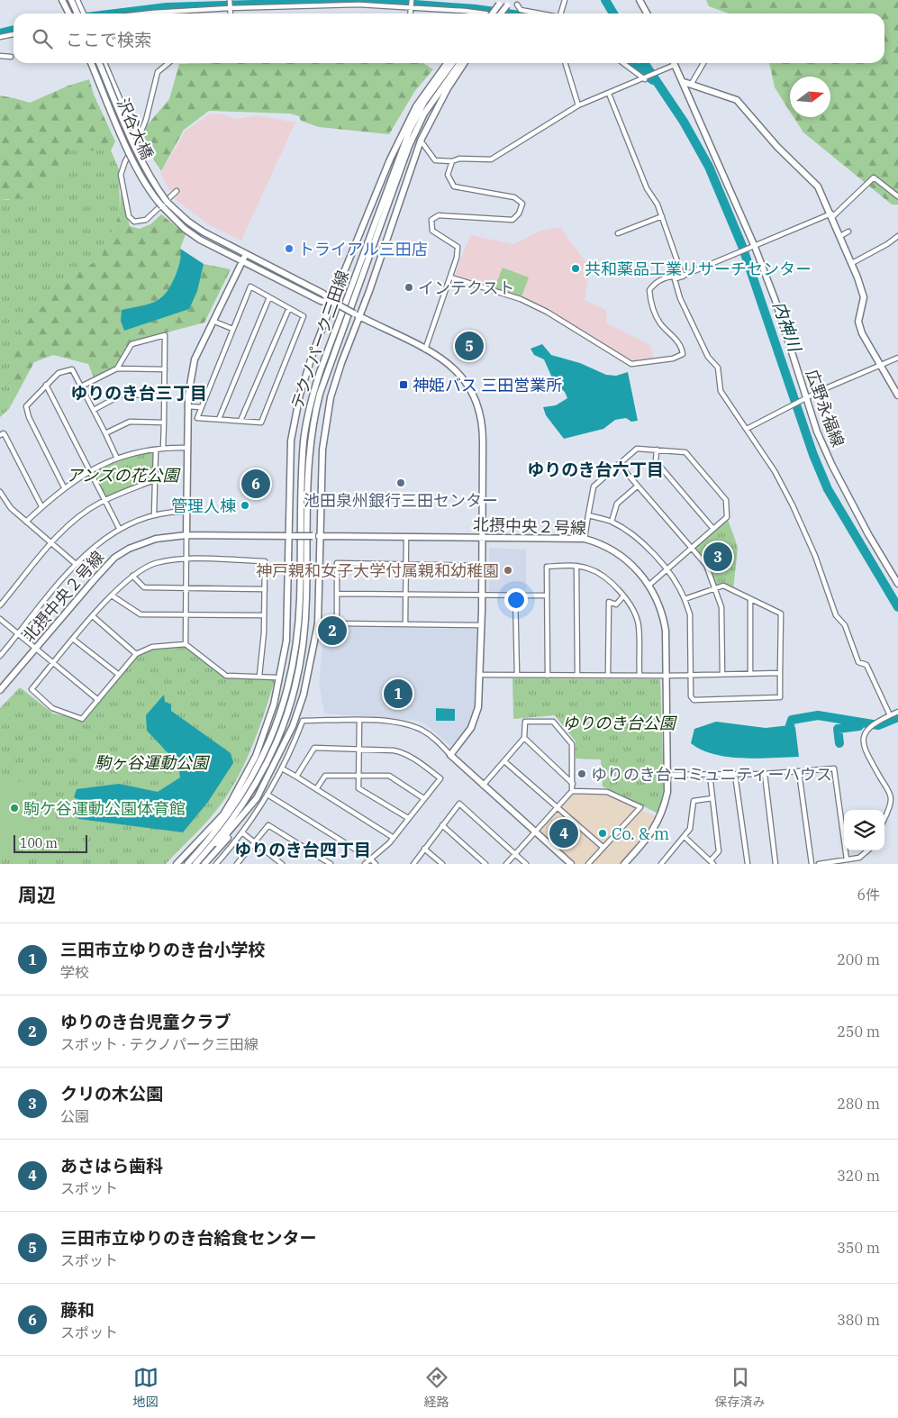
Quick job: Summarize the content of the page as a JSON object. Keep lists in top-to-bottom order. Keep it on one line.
{"streets":{"main road":["沢谷大橋","テクノパーク三田線","広野永福線","北摂中央２号線"]},"districts":["ゆりのき台三丁目","ゆりのき台六丁目","ゆりのき台四丁目"],"water":["内神川"],"parks":["アンズの花公園","ゆりのき台公園","駒ヶ谷運動公園"],"places":{"other":["トライアル三田店","共和薬品工業リサーチセンター","インテクスト","池田泉州銀行三田センター","管理人棟","神戸親和女子大学付属親和幼稚園","ゆりのき台コミュニティーハウス","駒ケ谷運動公園体育館","Co. & m"],"transit":["神姫バス 三田営業所"]},"scale_bar":"100 m","north":"right","page":{"search":"ここで検索","pins":["5","6","3","2","1","4"],"scale":"100 m","heading":["周辺","6件"],"list":[{"mark":"1","name":"三田市立ゆりのき台小学校","note":"学校","value":"200 m"},{"mark":"2","name":"ゆりのき台児童クラブ","note":"スポット · テクノパーク三田線","value":"250 m"},{"mark":"3","name":"クリの木公園","note":"公園","value":"280 m"},{"mark":"4","name":"あさはら歯科","note":"スポット","value":"320 m"},{"mark":"5","name":"三田市立ゆりのき台給食センター","note":"スポット","value":"350 m"},{"mark":"6","name":"藤和","note":"スポット","value":"380 m"}],"nav":["地図","経路","保存済み"]}}
